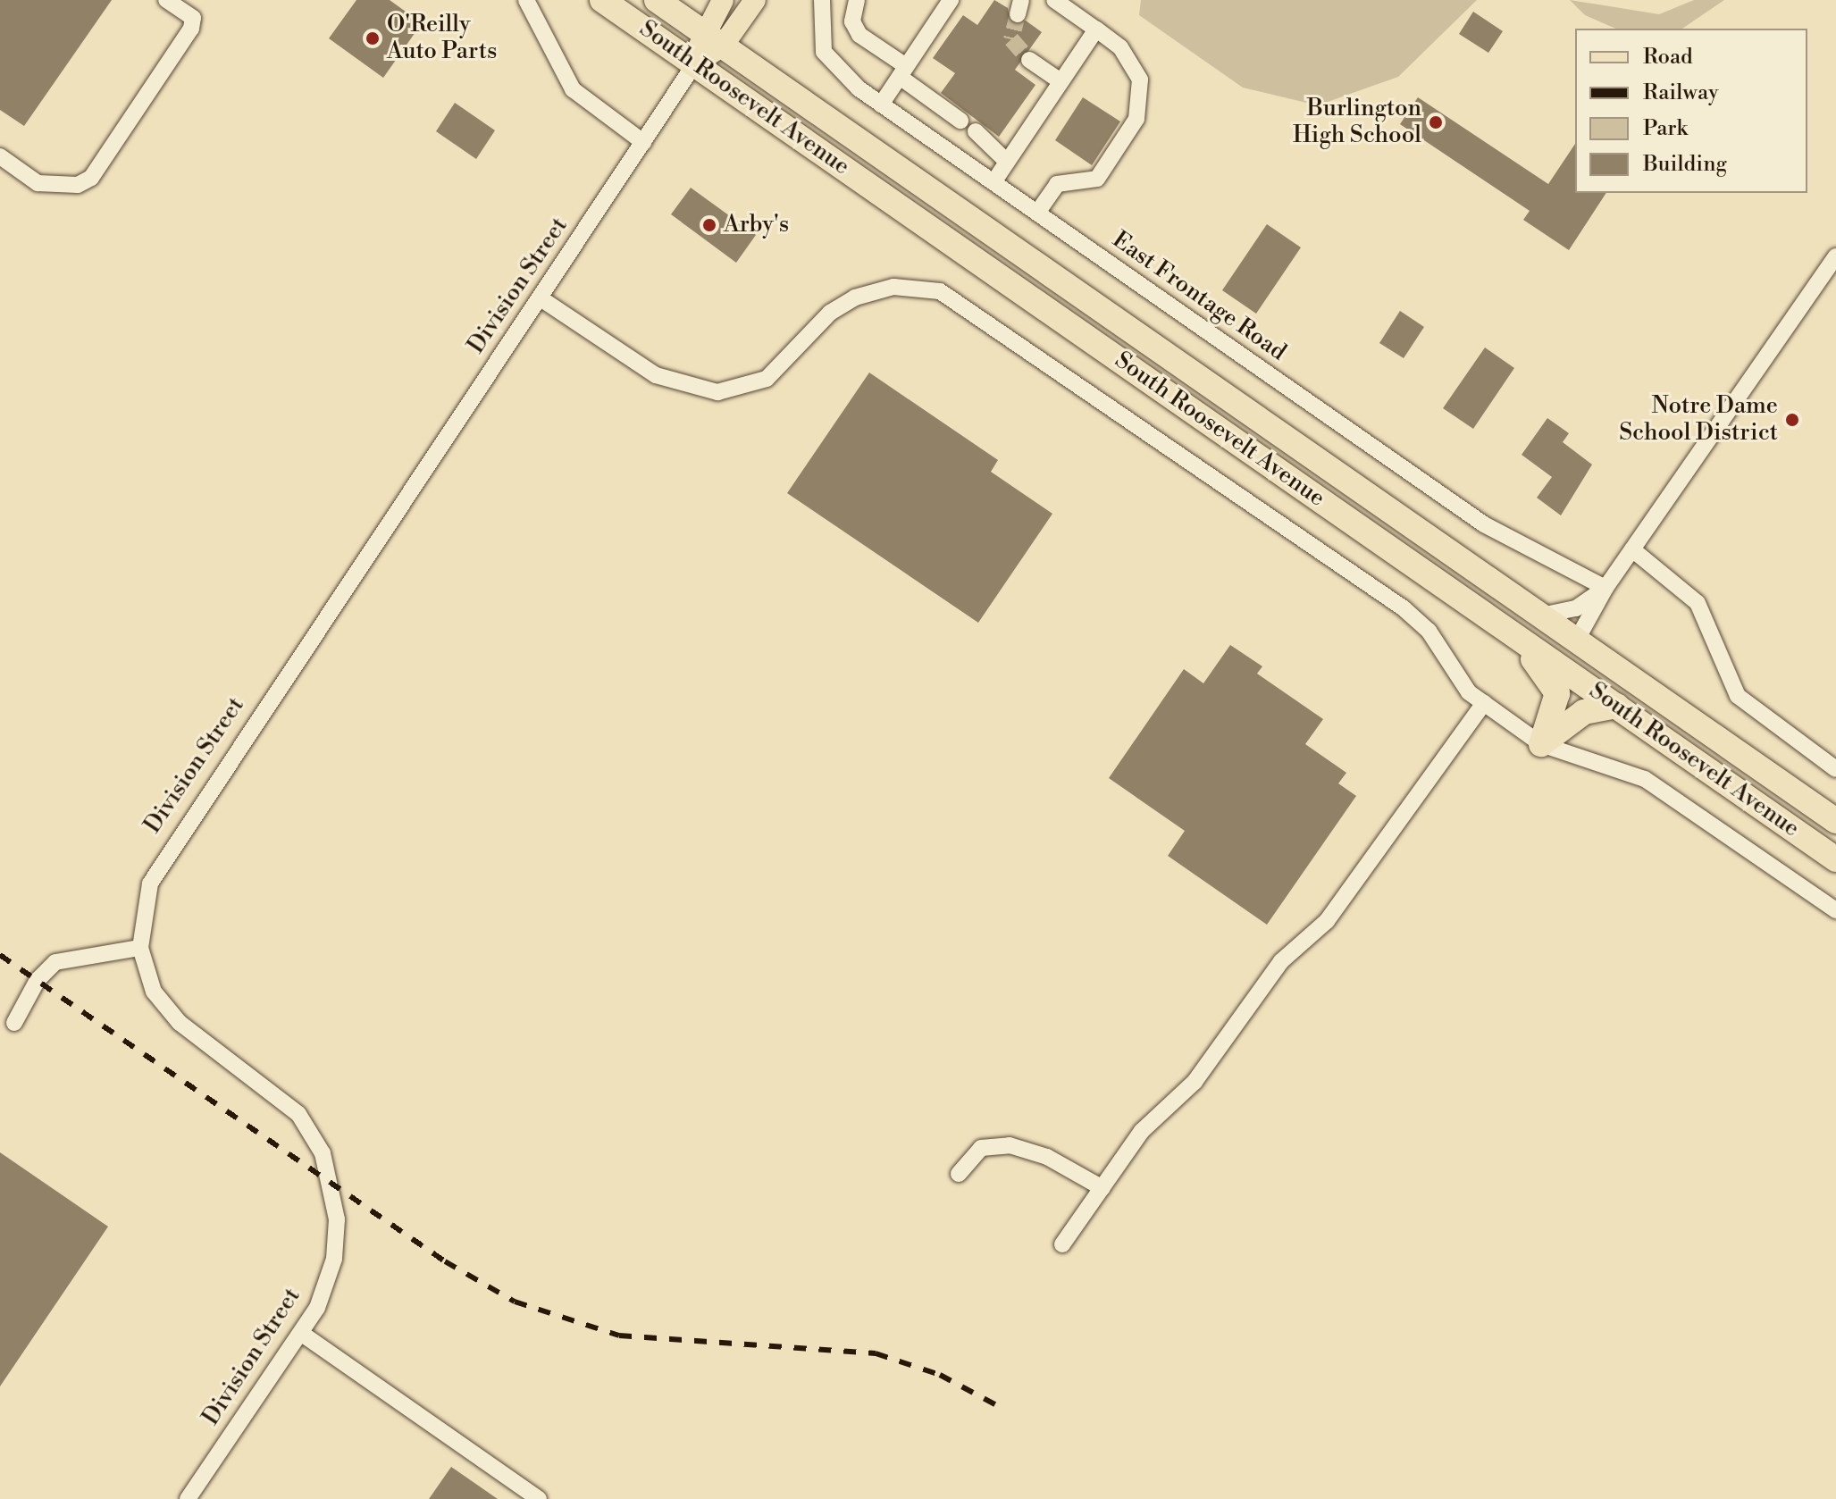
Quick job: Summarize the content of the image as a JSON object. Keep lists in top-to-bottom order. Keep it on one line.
{"streets":{"highway":["South Roosevelt Avenue"],"main road":["Division Street"],"street":["East Frontage Road"]},"crossings":[["South Roosevelt Avenue","Division Street"]],"places":["O'Reilly Auto Parts","Burlington High School","Arby's","Notre Dame School District"],"legend":["Road","Railway","Park","Building"]}
